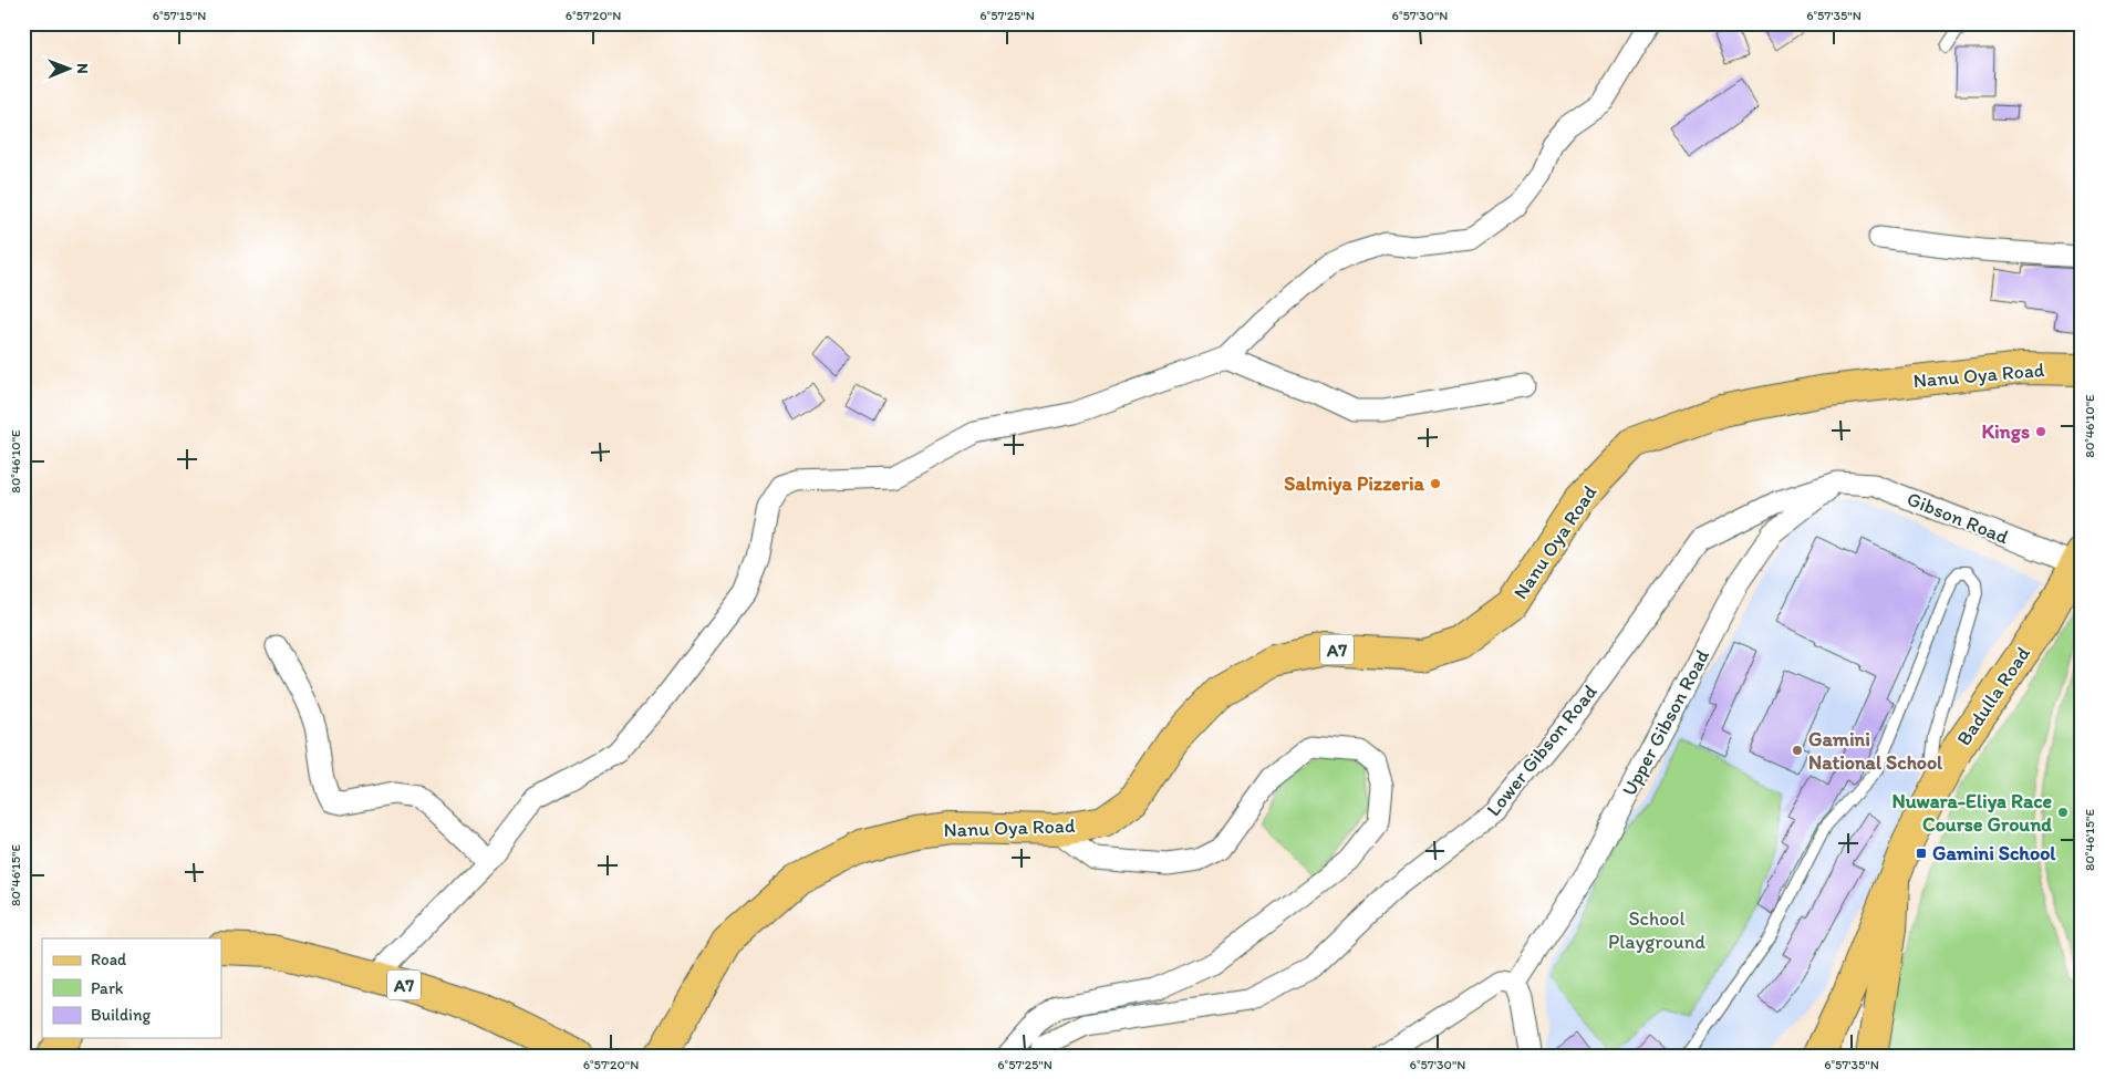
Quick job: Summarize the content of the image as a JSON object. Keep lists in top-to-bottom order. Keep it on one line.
{"streets":{"main road":["Nanu Oya Road","A7","Badulla Road"],"street":["Gibson Road","Upper Gibson Road","Lower Gibson Road"]},"crossings":[["Gibson Road","Badulla Road"],["Gibson Road","Upper Gibson Road"],["Gibson Road","Lower Gibson Road"],["Upper Gibson Road","Lower Gibson Road"]],"parks":["School Playground"],"places":{"other":["Kings","Salmiya Pizzeria","Gamini National School","Nuwara-Eliya Race Course Ground"],"transit":["Gamini School"]},"legend":["Road","Park","Building"],"north":"right","coordinates":["6°57'15\"N","6°57'20\"N","6°57'25\"N","6°57'30\"N","6°57'35\"N","80°46'10\"E","80°46'15\"E"]}
